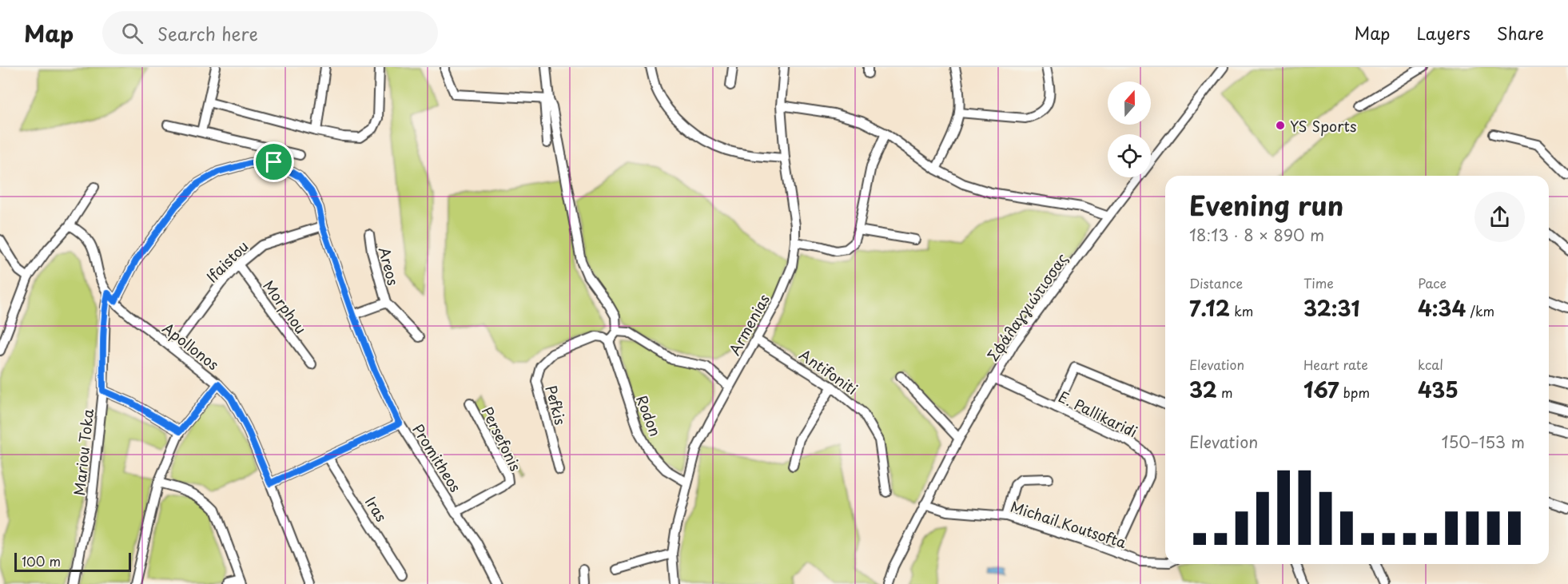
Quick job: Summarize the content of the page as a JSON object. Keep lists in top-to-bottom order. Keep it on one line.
{"streets":{"street":["Ifaistou","Areos","Morphou","Σφάλαγγιώτισσας","Armenias","Apollonos","Antifoniti","Pefkis","E. Pallikaridi","Rodon","Persefonis","Mariou Toka","Promitheos","Iras","Michail Koutsofta"]},"crossings":[["Ifaistou","Morphou"],["Ifaistou","Apollonos"],["Ifaistou","Promitheos"],["Areos","Promitheos"],["Σφάλαγγιώτισσας","E. Pallikaridi"],["Σφάλαγγιώτισσας","Michail Koutsofta"],["Armenias","Antifoniti"],["Armenias","Rodon"],["Apollonos","Mariou Toka"],["Pefkis","Rodon"],["E. Pallikaridi","Michail Koutsofta"],["Persefonis","Promitheos"]],"places":["YS Sports"],"scale_bar":"100 m","north":"top","page":{"header":"Map","search":"Search here","nav":["Map","Layers","Share"],"heading":["Evening run","18:13 · 8 × 890 m"],"stats":[["Distance","7.12 km"],["Time","32:31"],["Pace","4:34 /km"],["Elevation","32 m"],["Heart rate","167 bpm"],["kcal","435"]],"chart":["Elevation","150–153 m"],"scale":"100 m"}}
